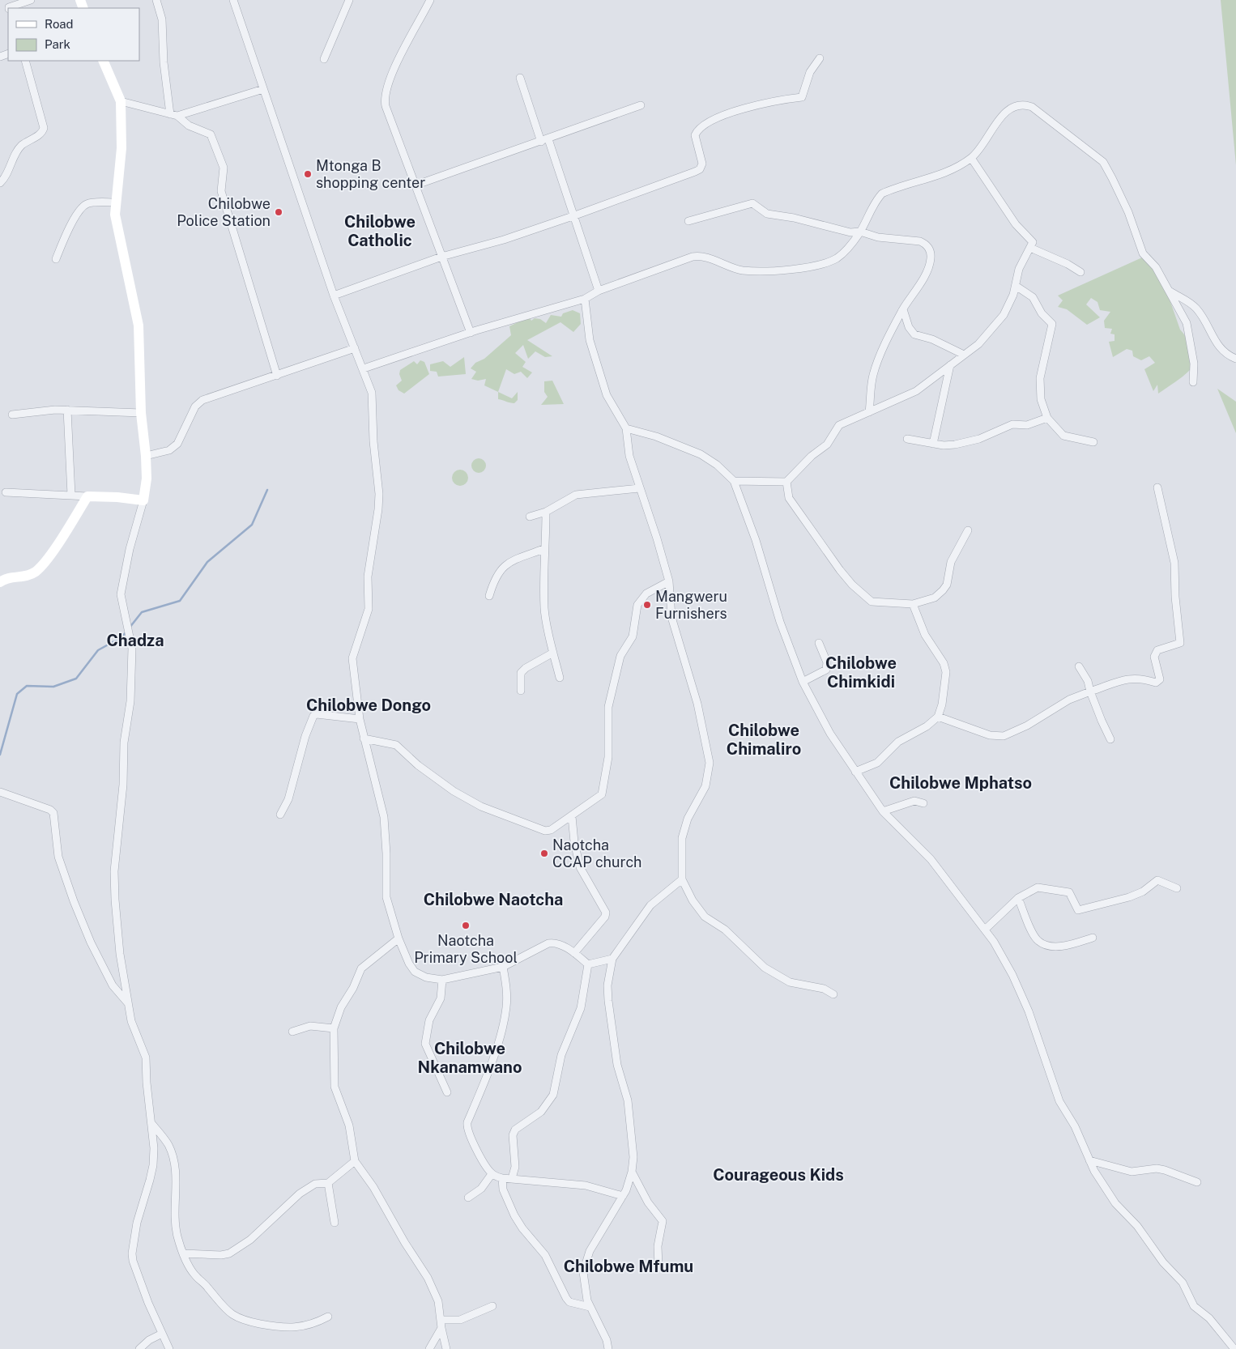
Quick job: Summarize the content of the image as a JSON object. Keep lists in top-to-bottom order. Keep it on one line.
{"districts":["Chilobwe Catholic","Chadza","Chilobwe Chimkidi","Chilobwe Dongo","Chilobwe Chimaliro","Chilobwe Mphatso","Chilobwe Naotcha","Chilobwe Nkanamwano","Courageous Kids","Chilobwe Mfumu"],"places":["Mtonga B shopping center","Chilobwe Police Station","Mangweru Furnishers","Naotcha CCAP church","Naotcha Primary School"],"legend":["Road","Park"]}
